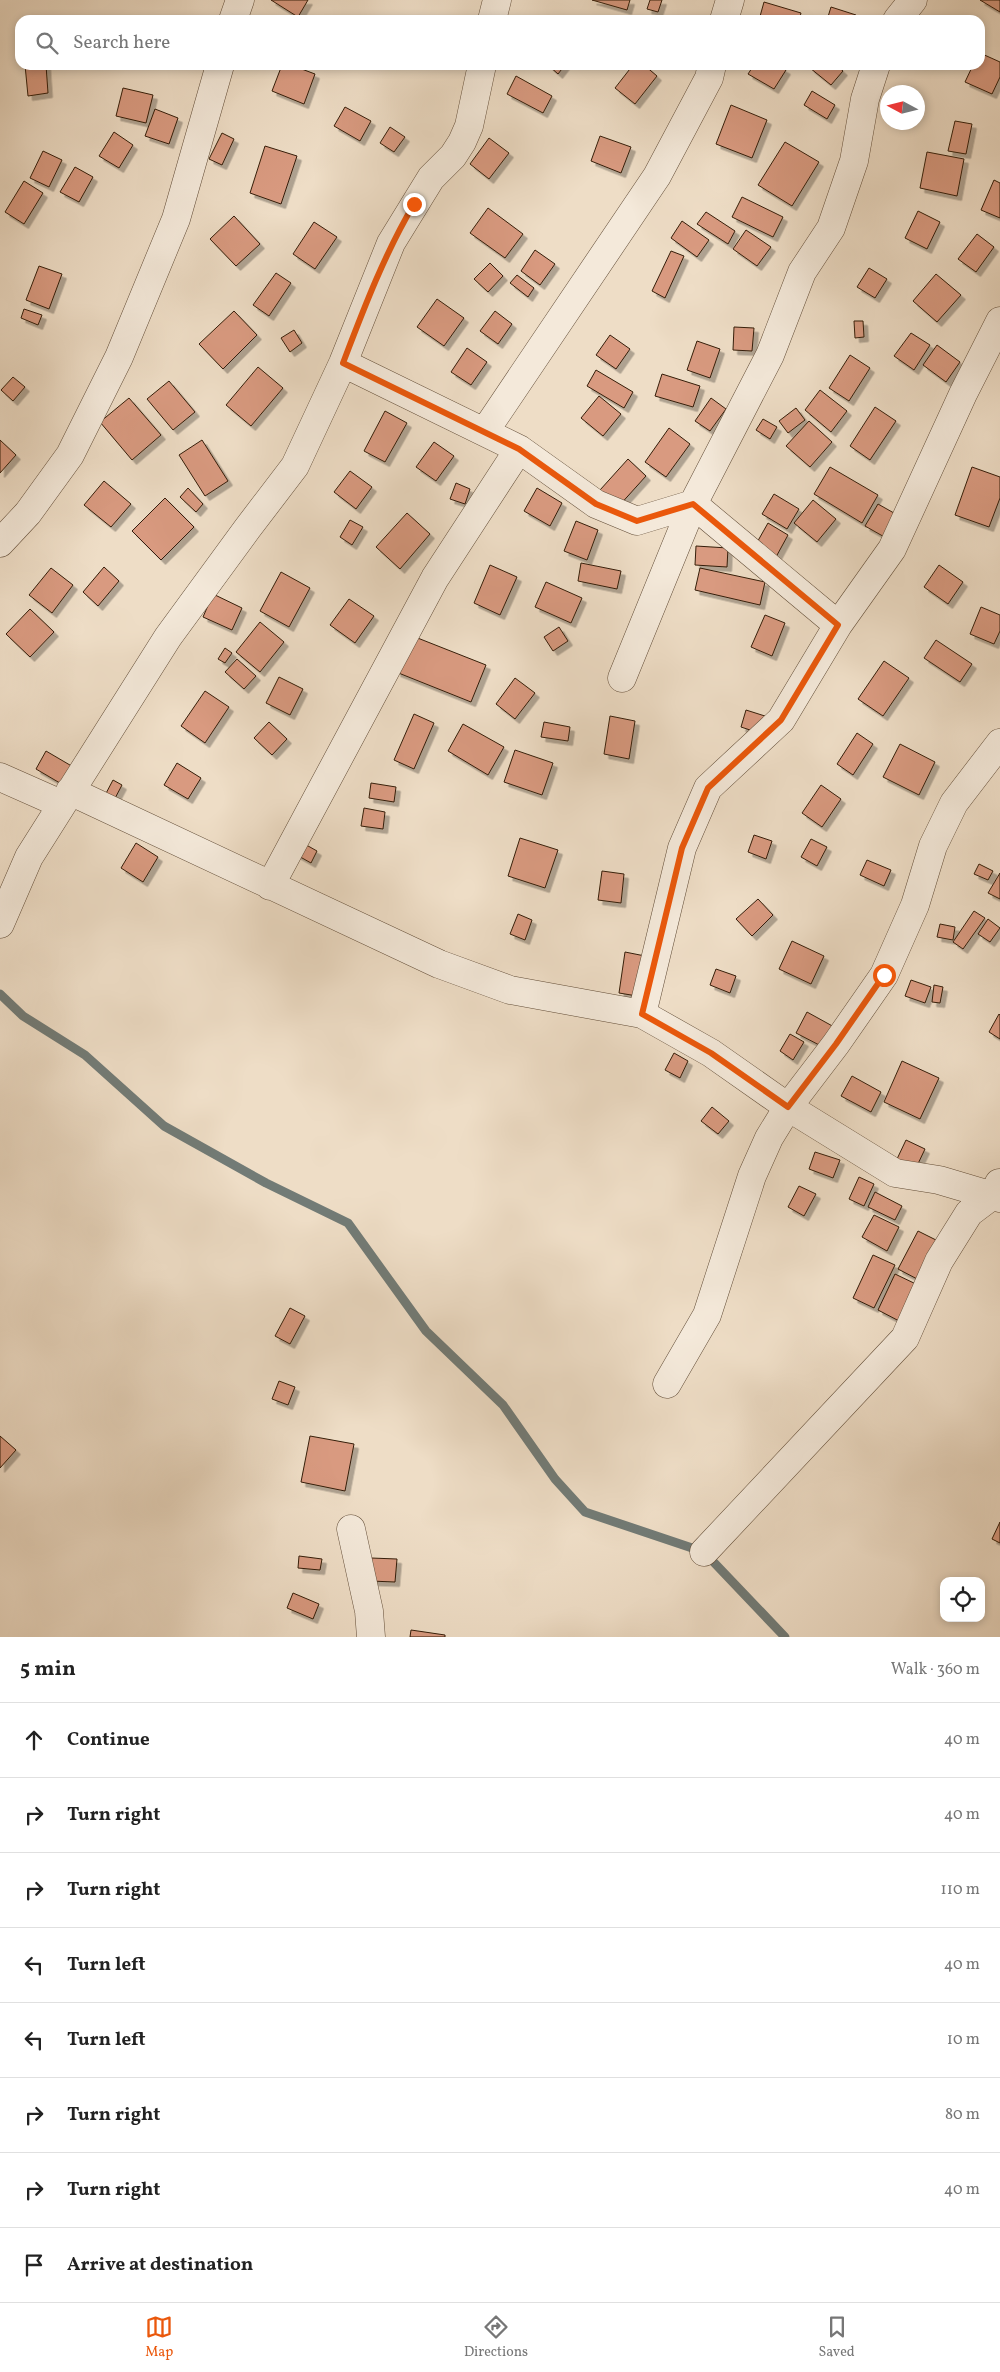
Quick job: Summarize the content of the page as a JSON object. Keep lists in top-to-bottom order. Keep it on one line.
{"north":"left","page":{"search":"Search here","heading":["5 min","Walk · 360 m"],"list":[["Continue","40 m"],["Turn right","40 m"],["Turn right","110 m"],["Turn left","40 m"],["Turn left","10 m"],["Turn right","80 m"],["Turn right","40 m"],"Arrive at destination"],"nav":["Map","Directions","Saved"]}}
